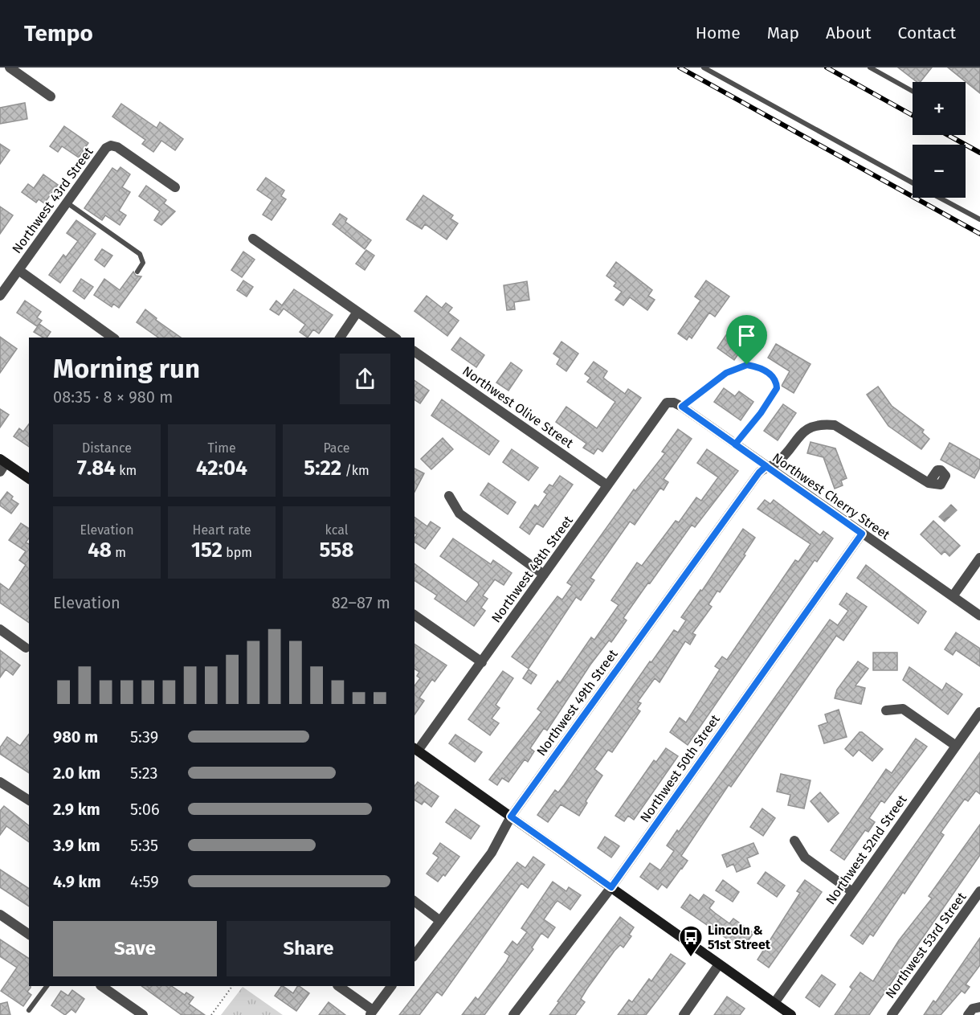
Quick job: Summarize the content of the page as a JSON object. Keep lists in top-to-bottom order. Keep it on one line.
{"streets":{"street":["Northwest 43rd Street","Northwest Olive Street","Northwest Cherry Street","Northwest 48th Street","Northwest 49th Street","Northwest 50th Street","Northwest 52nd Street","Northwest 53rd Street"]},"crossings":[["Northwest Olive Street","Northwest 48th Street"],["Northwest Cherry Street","Northwest 48th Street"],["Northwest Cherry Street","Northwest 49th Street"],["Northwest Cherry Street","Northwest 50th Street"]],"places":{"bus stop":["Lincoln & 51st Street"]},"page":{"header":"Tempo","nav":["Home","Map","About","Contact"],"map_buttons":["+","−"],"heading":["Morning run","08:35 · 8 × 980 m"],"stats":[["Distance","7.84 km"],["Time","42:04"],["Pace","5:22 /km"],["Elevation","48 m"],["Heart rate","152 bpm"],["kcal","558"]],"chart":["Elevation","82–87 m"],"list":[{"name":"980 m","note":"5:39"},{"name":"2.0 km","note":"5:23"},{"name":"2.9 km","note":"5:06"},{"name":"3.9 km","note":"5:35"},{"name":"4.9 km","note":"4:59"}],"buttons":["Save","Share"]}}
